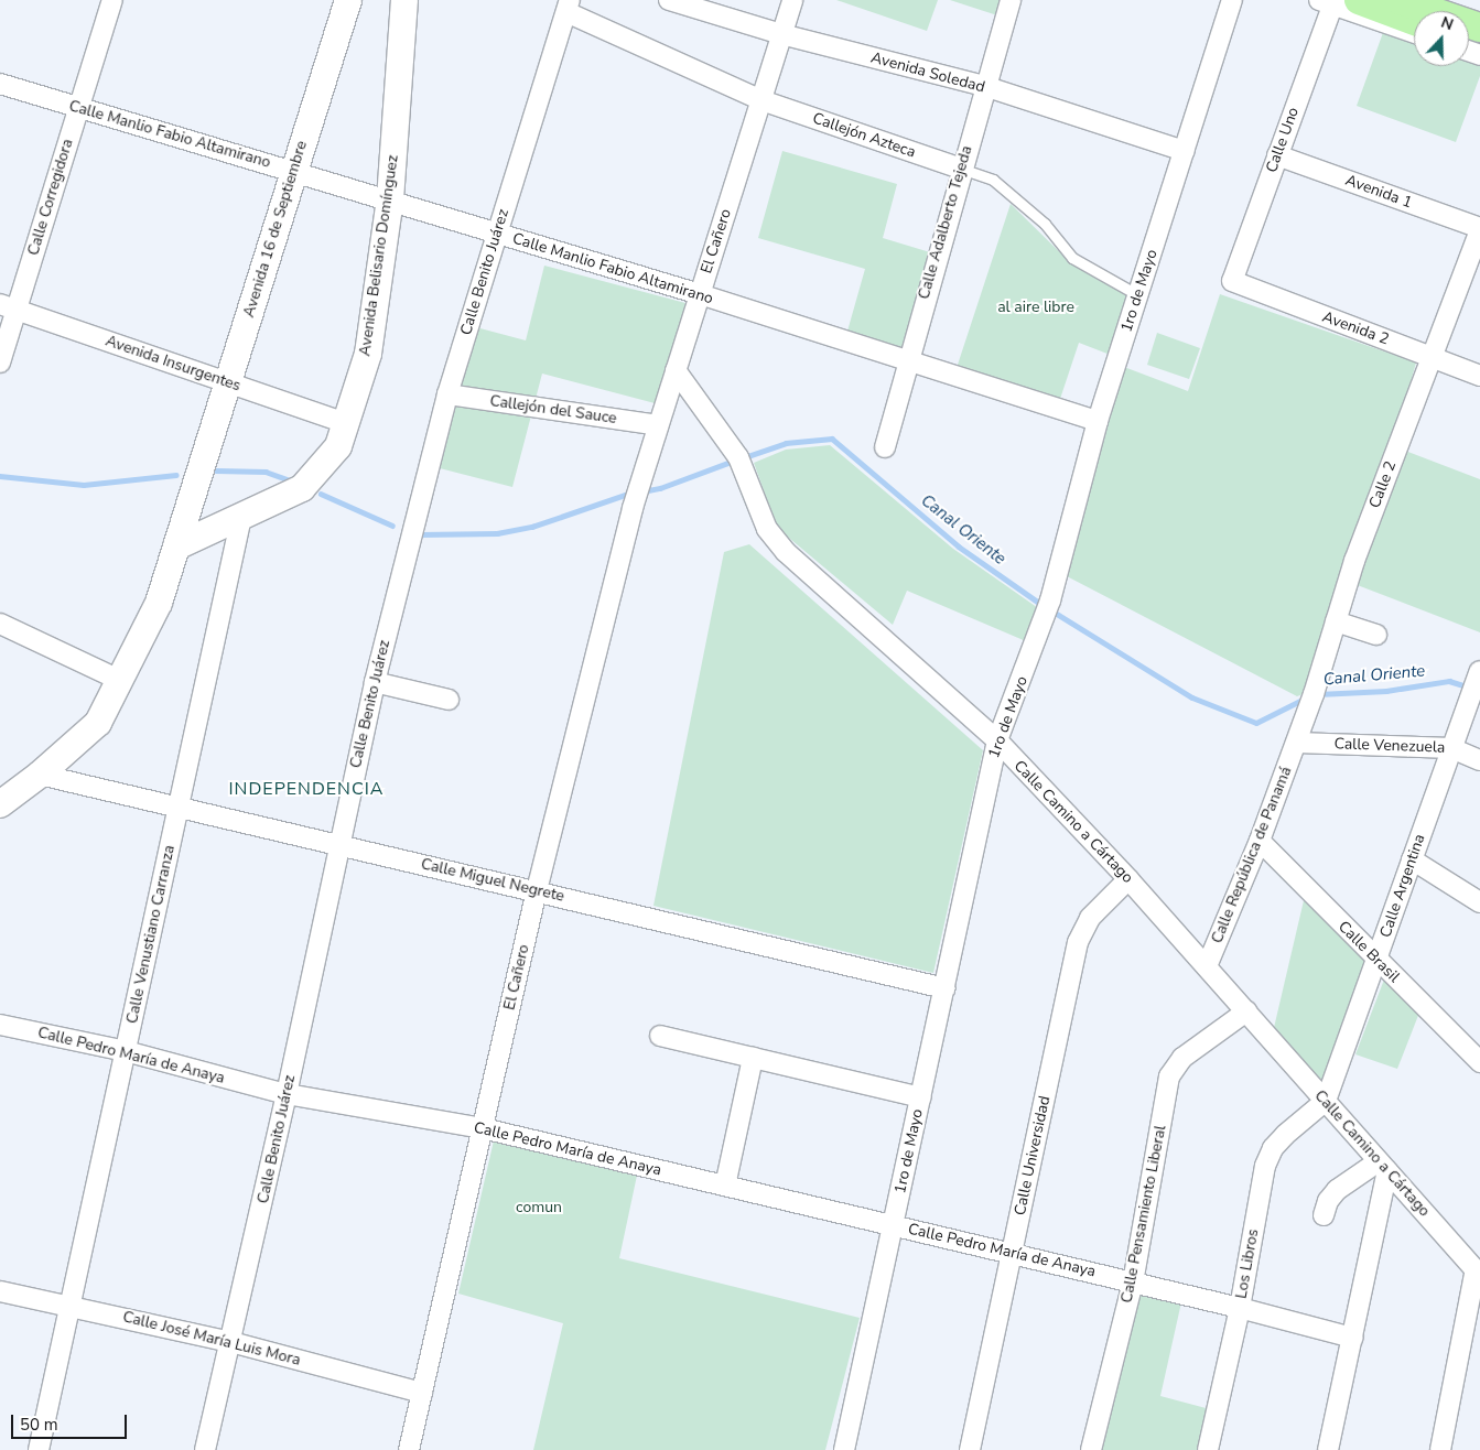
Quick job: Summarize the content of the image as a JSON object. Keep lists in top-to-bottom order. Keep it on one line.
{"streets":{"main road":["Avenida 16 de Septiembre","Avenida Belisario Domínguez"],"street":["Avenida Soledad","Calle Manlio Fabio Altamirano","Callejón Azteca","Calle Uno","Avenida 1","Calle Corregidora","Calle Adalberto Tejeda","El Cañero","Calle Benito Juárez","1ro de Mayo","Avenida 2","Avenida Insurgentes","Callejón del Sauce","Calle 2","Calle Venezuela","Calle Camino a Cártago","Calle República de Panamá","Calle Miguel Negrete","Calle Argentina","Calle Venustiano Carranza","Calle Brasil","Calle Pedro María de Anaya","Calle Universidad","Calle Pensamiento Liberal","Los Libros","Calle José María Luis Mora"]},"crossings":[["Avenida Soledad","Calle Adalberto Tejeda"],["Avenida Soledad","El Cañero"],["Avenida Soledad","1ro de Mayo"],["Calle Manlio Fabio Altamirano","Calle Corregidora"],["Calle Manlio Fabio Altamirano","Calle Adalberto Tejeda"],["Calle Manlio Fabio Altamirano","Avenida 16 de Septiembre"],["Calle Manlio Fabio Altamirano","El Cañero"],["Calle Manlio Fabio Altamirano","Avenida Belisario Domínguez"],["Calle Manlio Fabio Altamirano","Calle Benito Juárez"],["Calle Manlio Fabio Altamirano","1ro de Mayo"],["Callejón Azteca","Calle Adalberto Tejeda"],["Callejón Azteca","El Cañero"],["Callejón Azteca","Calle Benito Juárez"],["Callejón Azteca","1ro de Mayo"],["Calle Uno","Avenida 1"],["Calle Uno","Avenida 2"],["Avenida 1","Calle 2"],["Calle Corregidora","Avenida Insurgentes"],["Avenida 16 de Septiembre","Avenida Belisario Domínguez"],["Avenida 16 de Septiembre","Avenida Insurgentes"],["Avenida 16 de Septiembre","Calle Miguel Negrete"],["El Cañero","Callejón del Sauce"],["El Cañero","Calle Camino a Cártago"],["El Cañero","Calle Miguel Negrete"],["El Cañero","Calle Pedro María de Anaya"],["El Cañero","Calle José María Luis Mora"],["Avenida Belisario Domínguez","Avenida Insurgentes"],["Avenida Belisario Domínguez","Calle Venustiano Carranza"],["Calle Benito Juárez","Callejón del Sauce"],["Calle Benito Juárez","Calle Miguel Negrete"],["Calle Benito Juárez","Calle Pedro María de Anaya"],["Calle Benito Juárez","Calle José María Luis Mora"],["1ro de Mayo","Calle Camino a Cártago"],["1ro de Mayo","Calle Miguel Negrete"],["1ro de Mayo","Calle Pedro María de Anaya"],["Avenida 2","Calle 2"],["Calle 2","Calle Venezuela"],["Calle 2","Calle República de Panamá"],["Calle Venezuela","Calle República de Panamá"],["Calle Venezuela","Calle Argentina"],["Calle Camino a Cártago","Calle República de Panamá"],["Calle Camino a Cártago","Calle Argentina"],["Calle Camino a Cártago","Calle Universidad"],["Calle Camino a Cártago","Calle Pensamiento Liberal"],["Calle Camino a Cártago","Los Libros"],["Calle República de Panamá","Calle Brasil"],["Calle Miguel Negrete","Calle Venustiano Carranza"],["Calle Argentina","Calle Brasil"],["Calle Argentina","Los Libros"],["Calle Venustiano Carranza","Calle Pedro María de Anaya"],["Calle Venustiano Carranza","Calle José María Luis Mora"],["Calle Pedro María de Anaya","Calle Universidad"],["Calle Pedro María de Anaya","Calle Pensamiento Liberal"],["Calle Pedro María de Anaya","Los Libros"]],"districts":["INDEPENDENCIA"],"water":["Canal Oriente"],"parks":["al aire libre","comun"],"scale_bar":"50 m","north":"top"}
